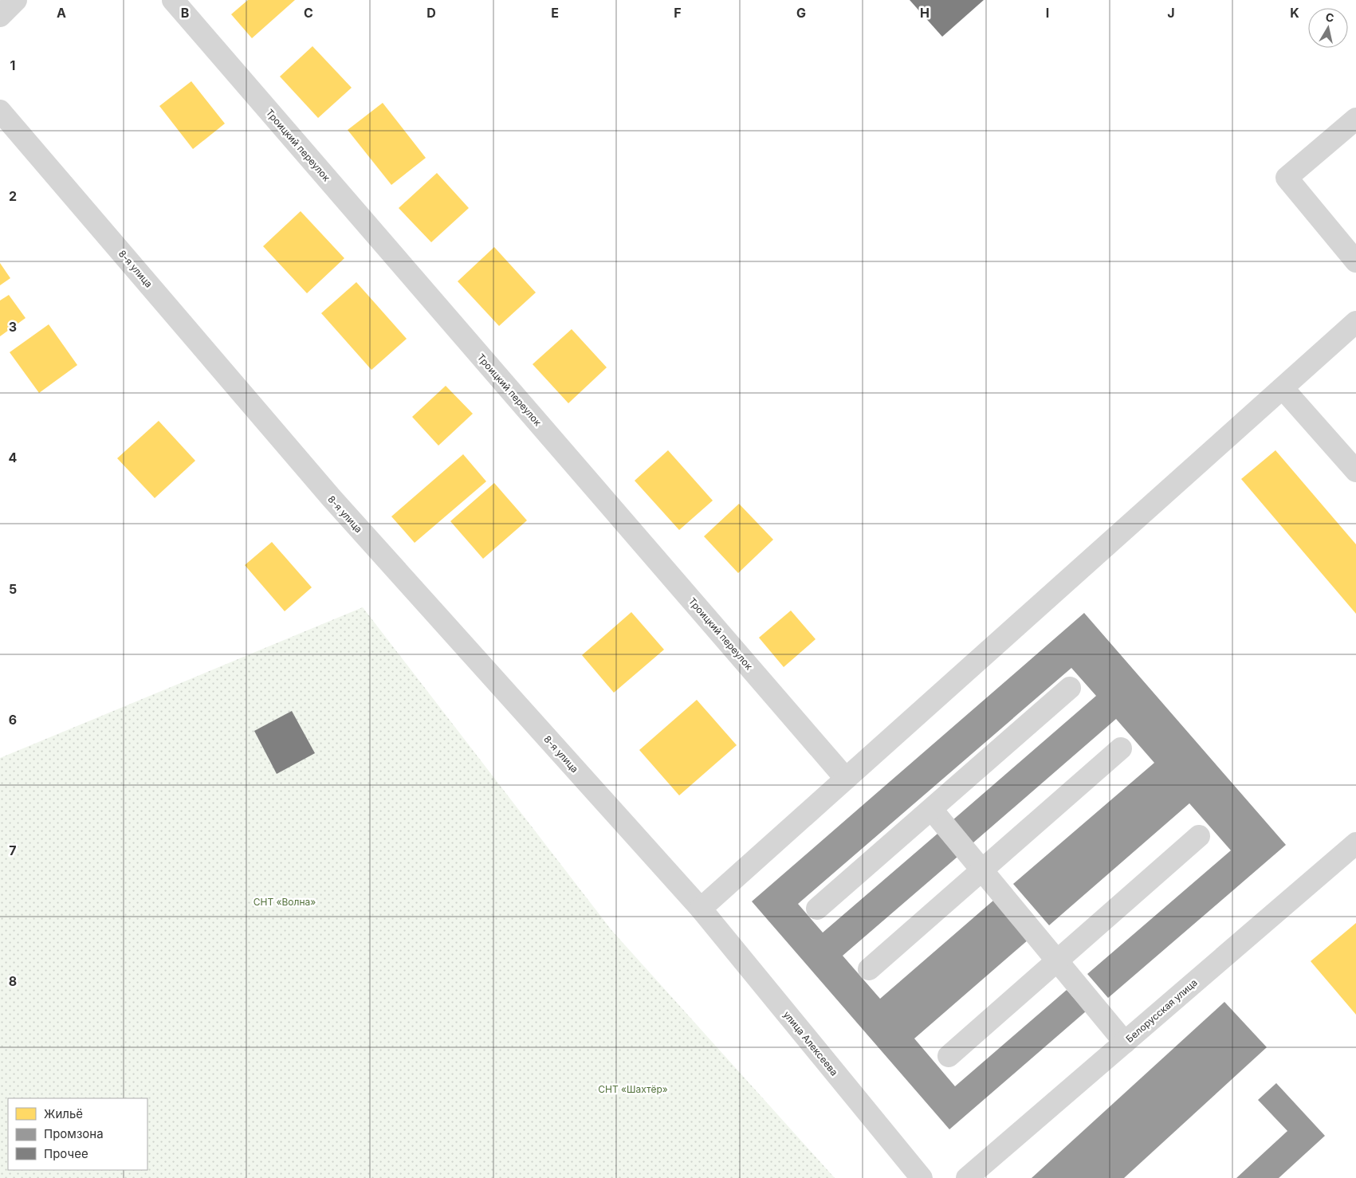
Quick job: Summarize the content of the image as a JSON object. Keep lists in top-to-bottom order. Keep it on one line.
{"streets":{"street":["Троицкий переулок","8-я улица","Белорусская улица","улица Алексеева"]},"crossings":[["8-я улица","улица Алексеева"]],"parks":["СНТ «Волна»","СНТ «Шахтёр»"],"legend":["Жильё","Промзона","Прочее"],"north":"top","grid":{"columns":["A","B","C","D","E","F","G","H","I","J","K"],"rows":["1","2","3","4","5","6","7","8"]}}
